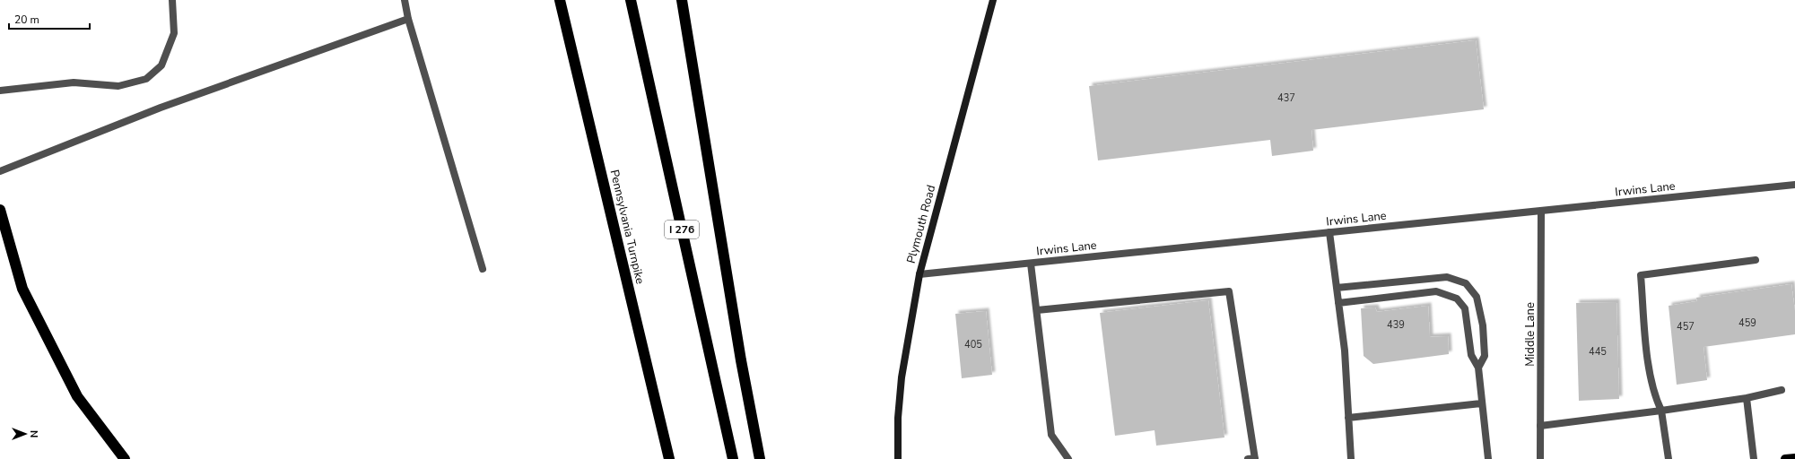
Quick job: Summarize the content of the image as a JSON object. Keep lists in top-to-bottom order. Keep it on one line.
{"streets":{"highway":["Pennsylvania Turnpike","I 276"],"main road":["Plymouth Road"],"street":["Irwins Lane","Middle Lane"]},"crossings":[["Irwins Lane","Plymouth Road"],["Irwins Lane","Middle Lane"]],"house_numbers":["437","459","439","457","405","445"],"scale_bar":"20 m","north":"right"}
